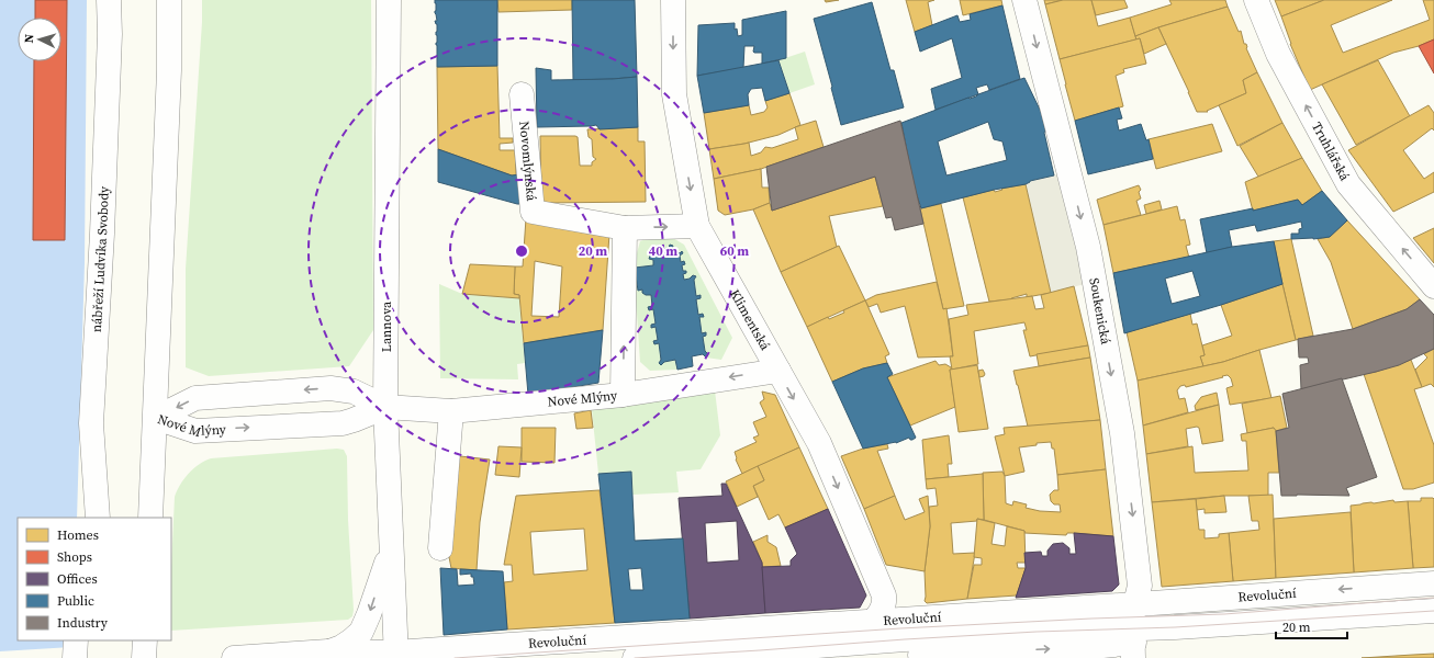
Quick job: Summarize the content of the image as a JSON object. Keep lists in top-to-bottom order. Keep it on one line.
{"streets":{"street":["Truhlářská","Novomlýnská","nábřeží Ludvíka Svobody","Soukenická","Klimentská","Lannova","Nové Mlýny","Revoluční"]},"crossings":[["Novomlýnská","Klimentská"],["Soukenická","Revoluční"],["Klimentská","Nové Mlýny"],["Klimentská","Revoluční"],["Lannova","Nové Mlýny"],["Lannova","Revoluční"]],"one_way":["Truhlářská","Soukenická","Klimentská"],"legend":["Homes","Shops","Offices","Public","Industry"],"scale_bar":"20 m","north":"left","rings":["20 m","40 m","60 m"]}
